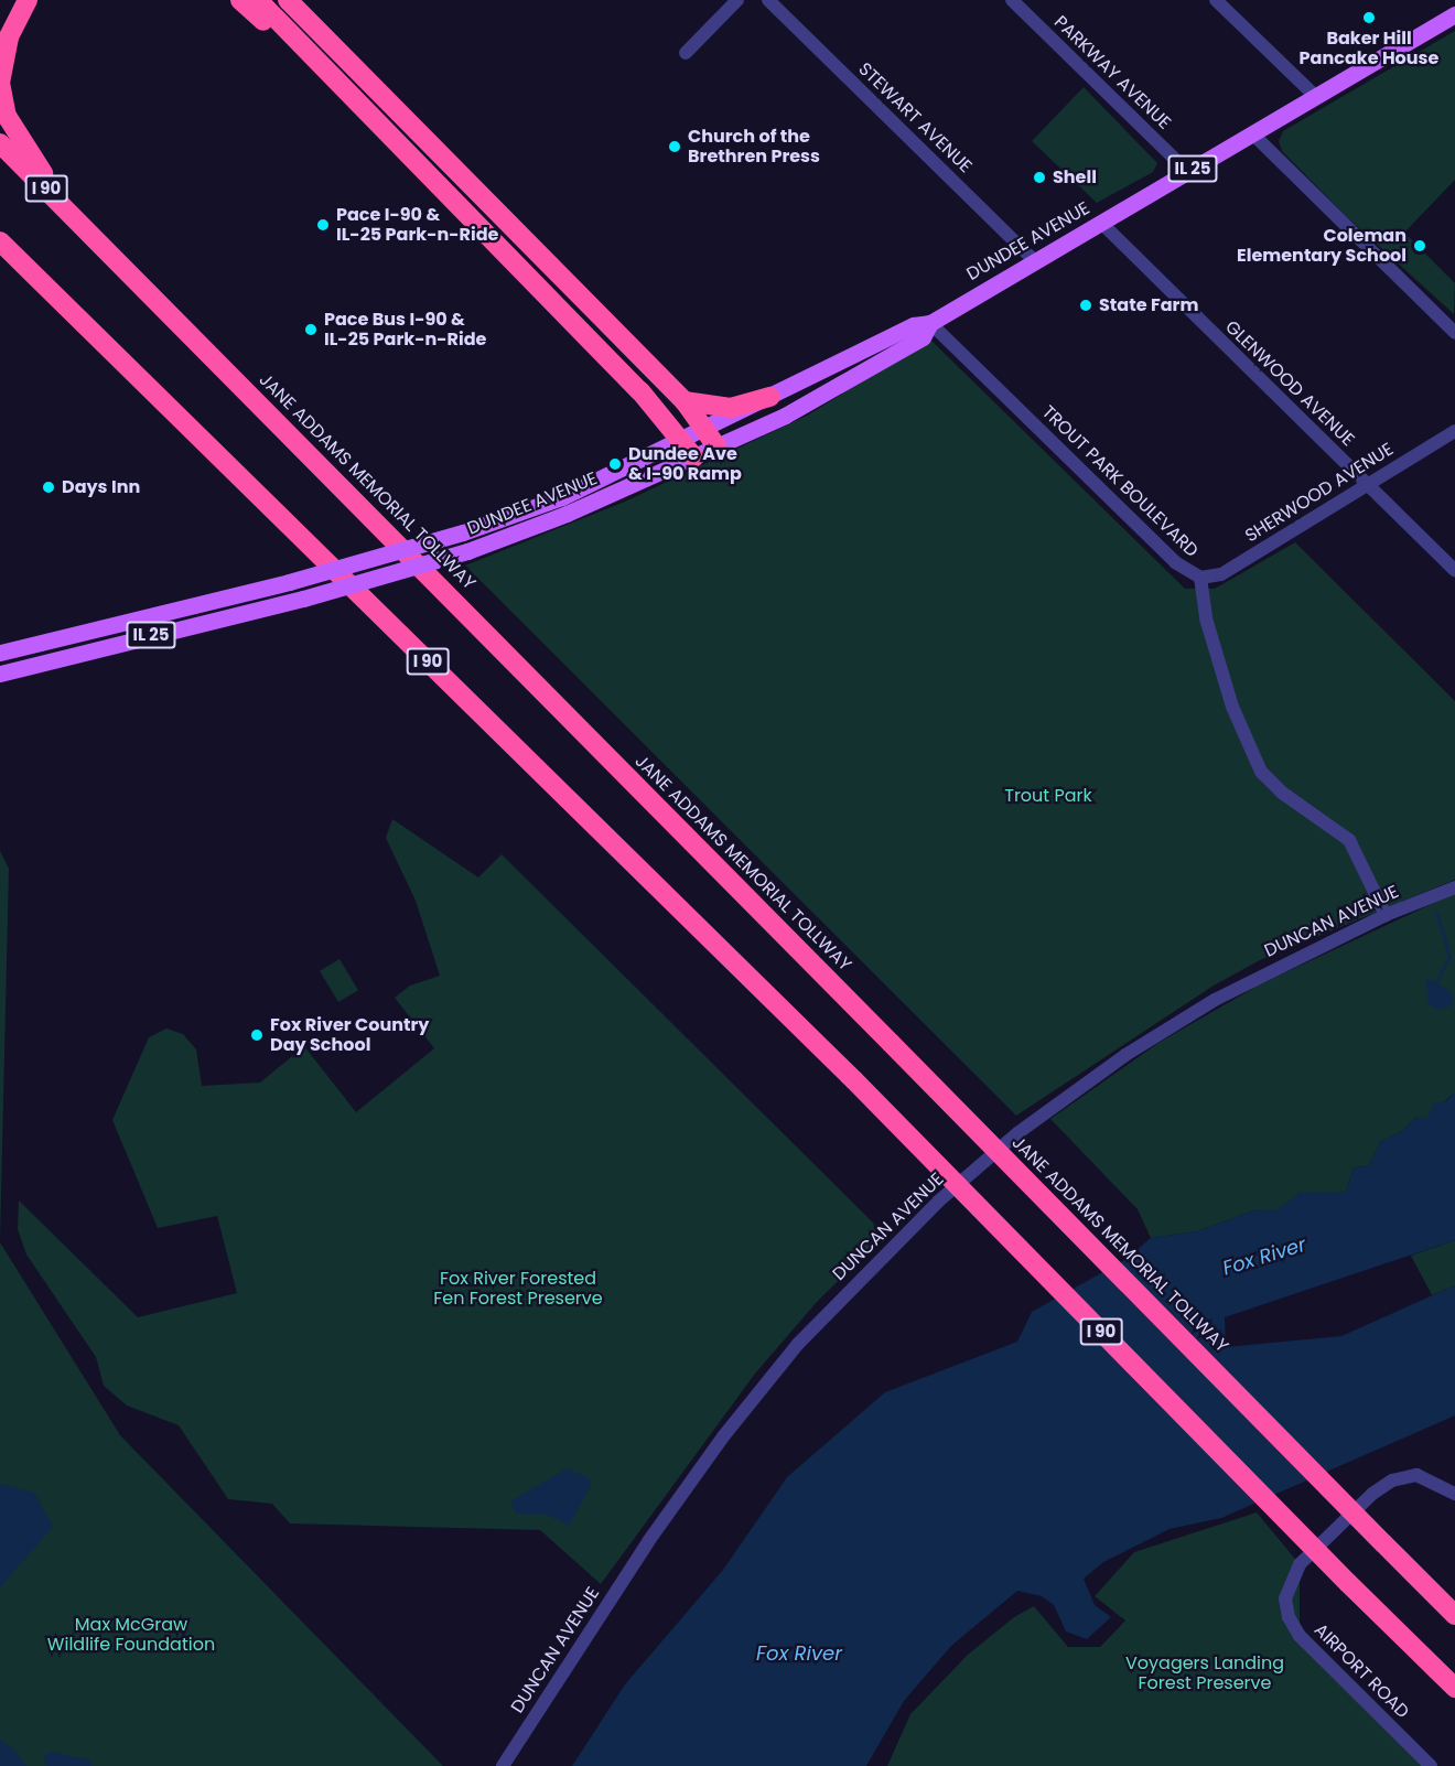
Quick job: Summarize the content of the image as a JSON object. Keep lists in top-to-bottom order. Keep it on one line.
{"streets":{"highway":["I 90","JANE ADDAMS MEMORIAL TOLLWAY"],"main road":["IL 25","DUNDEE AVENUE"],"street":["PARKWAY AVENUE","STEWART AVENUE","GLENWOOD AVENUE","TROUT PARK BOULEVARD","SHERWOOD AVENUE","DUNCAN AVENUE","AIRPORT ROAD"]},"crossings":[["PARKWAY AVENUE","DUNDEE AVENUE"],["STEWART AVENUE","DUNDEE AVENUE"],["DUNDEE AVENUE","GLENWOOD AVENUE"],["DUNDEE AVENUE","TROUT PARK BOULEVARD"],["GLENWOOD AVENUE","SHERWOOD AVENUE"],["TROUT PARK BOULEVARD","SHERWOOD AVENUE"],["TROUT PARK BOULEVARD","DUNCAN AVENUE"]],"water":["Fox River"],"parks":["Trout Park","Fox River Forested Fen Forest Preserve","Max McGraw Wildlife Foundation","Voyagers Landing Forest Preserve"],"places":["Baker Hill Pancake House","Church of the Brethren Press","Shell","Pace I-90 & IL-25 Park-n-Ride","Coleman Elementary School","State Farm","Pace Bus I-90 & IL-25 Park-n-Ride","Dundee Ave & I-90 Ramp","Days Inn","Fox River Country Day School"]}
